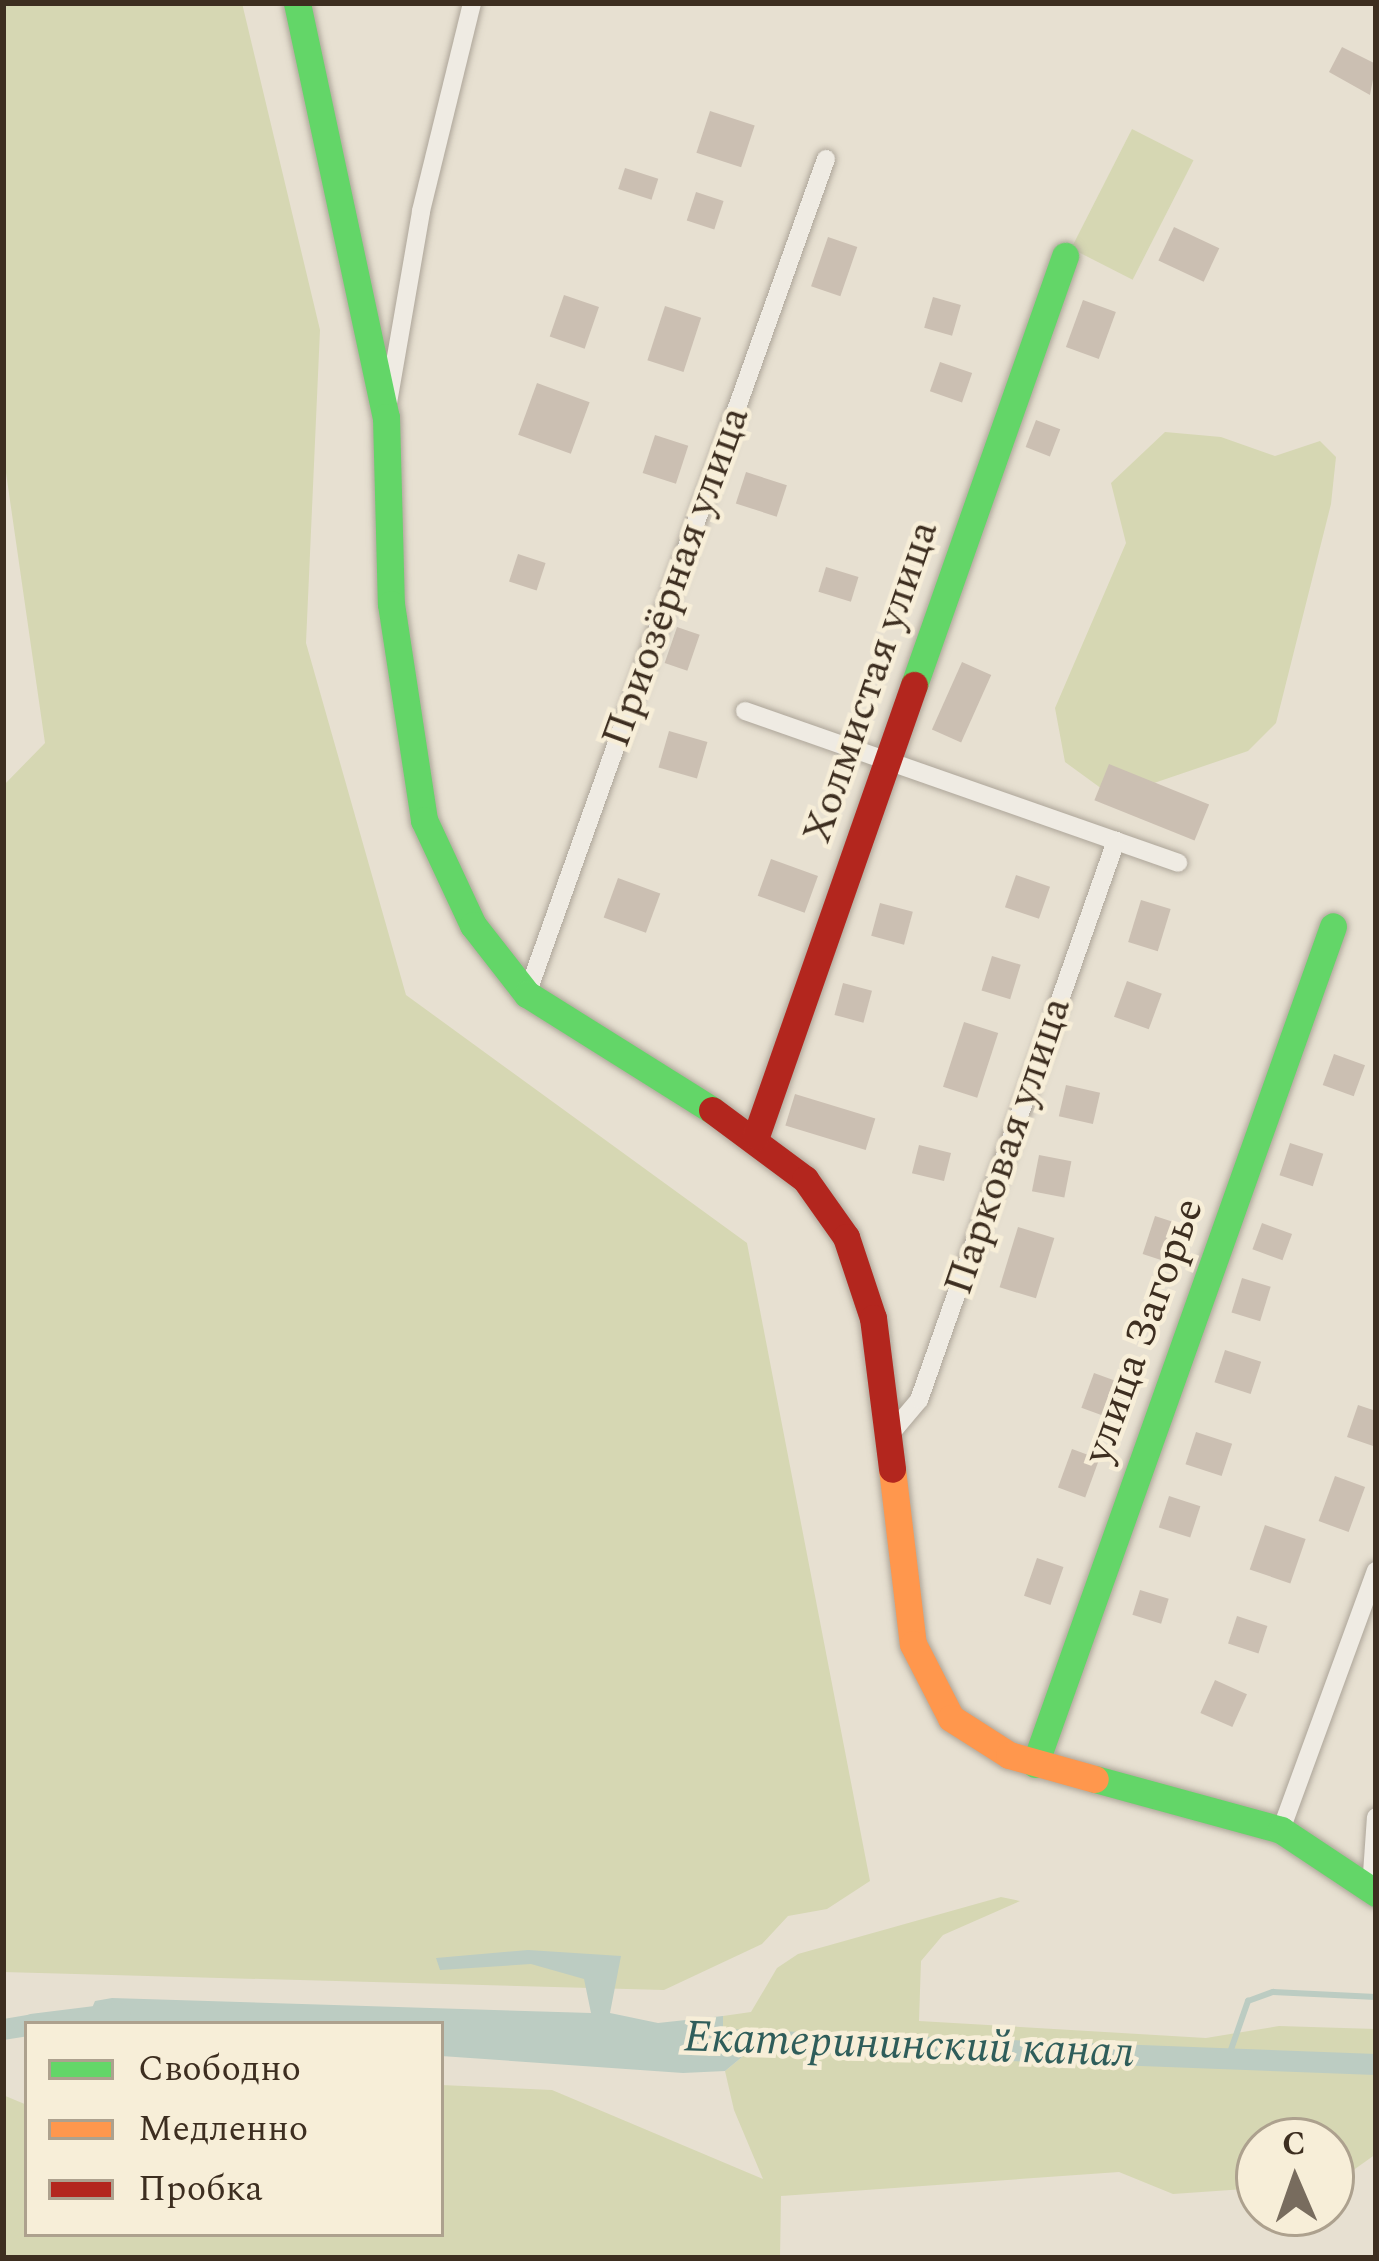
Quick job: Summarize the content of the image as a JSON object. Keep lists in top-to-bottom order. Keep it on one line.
{"streets":{"street":["Приозёрная улица","Холмистая улица","Парковая улица","улица Загорье"]},"water":["Екатерининский канал"],"legend":["Свободно","Медленно","Пробка"],"north":"top"}
